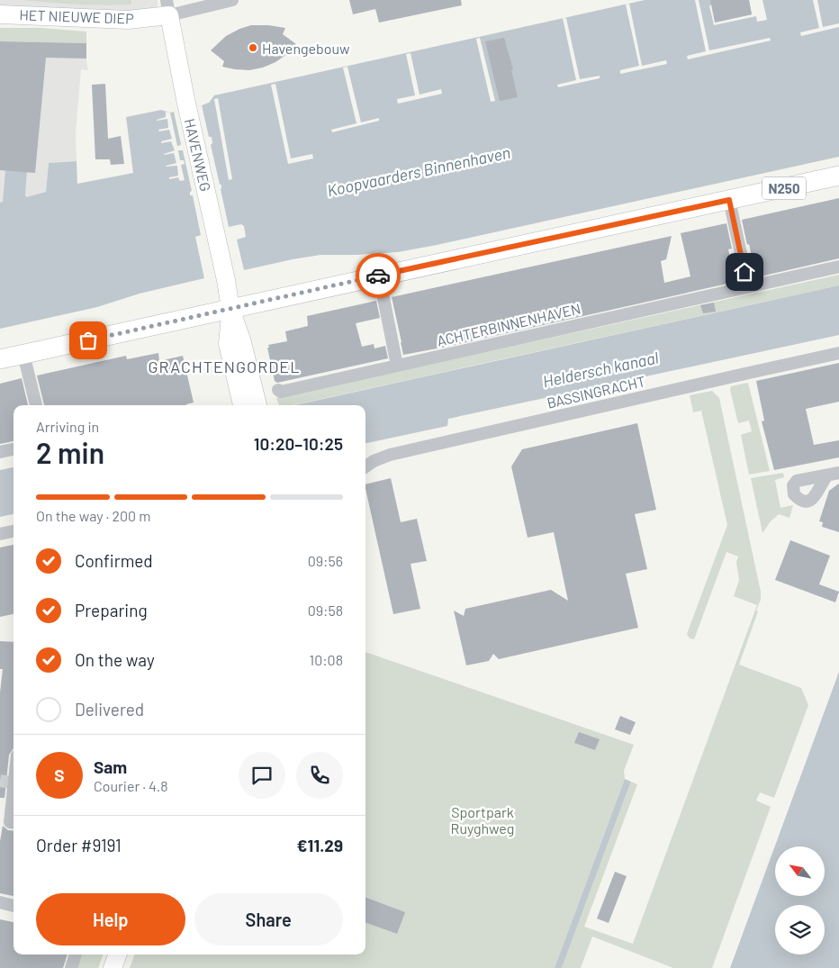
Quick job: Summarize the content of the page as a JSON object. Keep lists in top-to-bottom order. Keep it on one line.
{"streets":{"main road":["N250"],"street":["HET NIEUWE DIEP","HAVENWEG","ACHTERBINNENHAVEN","BASSINGRACHT"]},"crossings":[["HET NIEUWE DIEP","HAVENWEG"],["HAVENWEG","N250"]],"districts":["GRACHTENGORDEL"],"water":["Koopvaarders Binnenhaven","Heldersch kanaal"],"parks":["Sportpark Ruyghweg"],"places":["Havengebouw"],"north":"top left","page":{"heading":["2 min","Arriving in","10:20–10:25"],"panel":["Sam","Courier · 4.8","Order #9191","€11.29"],"bar":"On the way · 200 m","list":[["Confirmed","09:56"],["Preparing","09:58"],["On the way","10:08"],"Delivered"],"round":"S","buttons":["Help","Share"]}}
